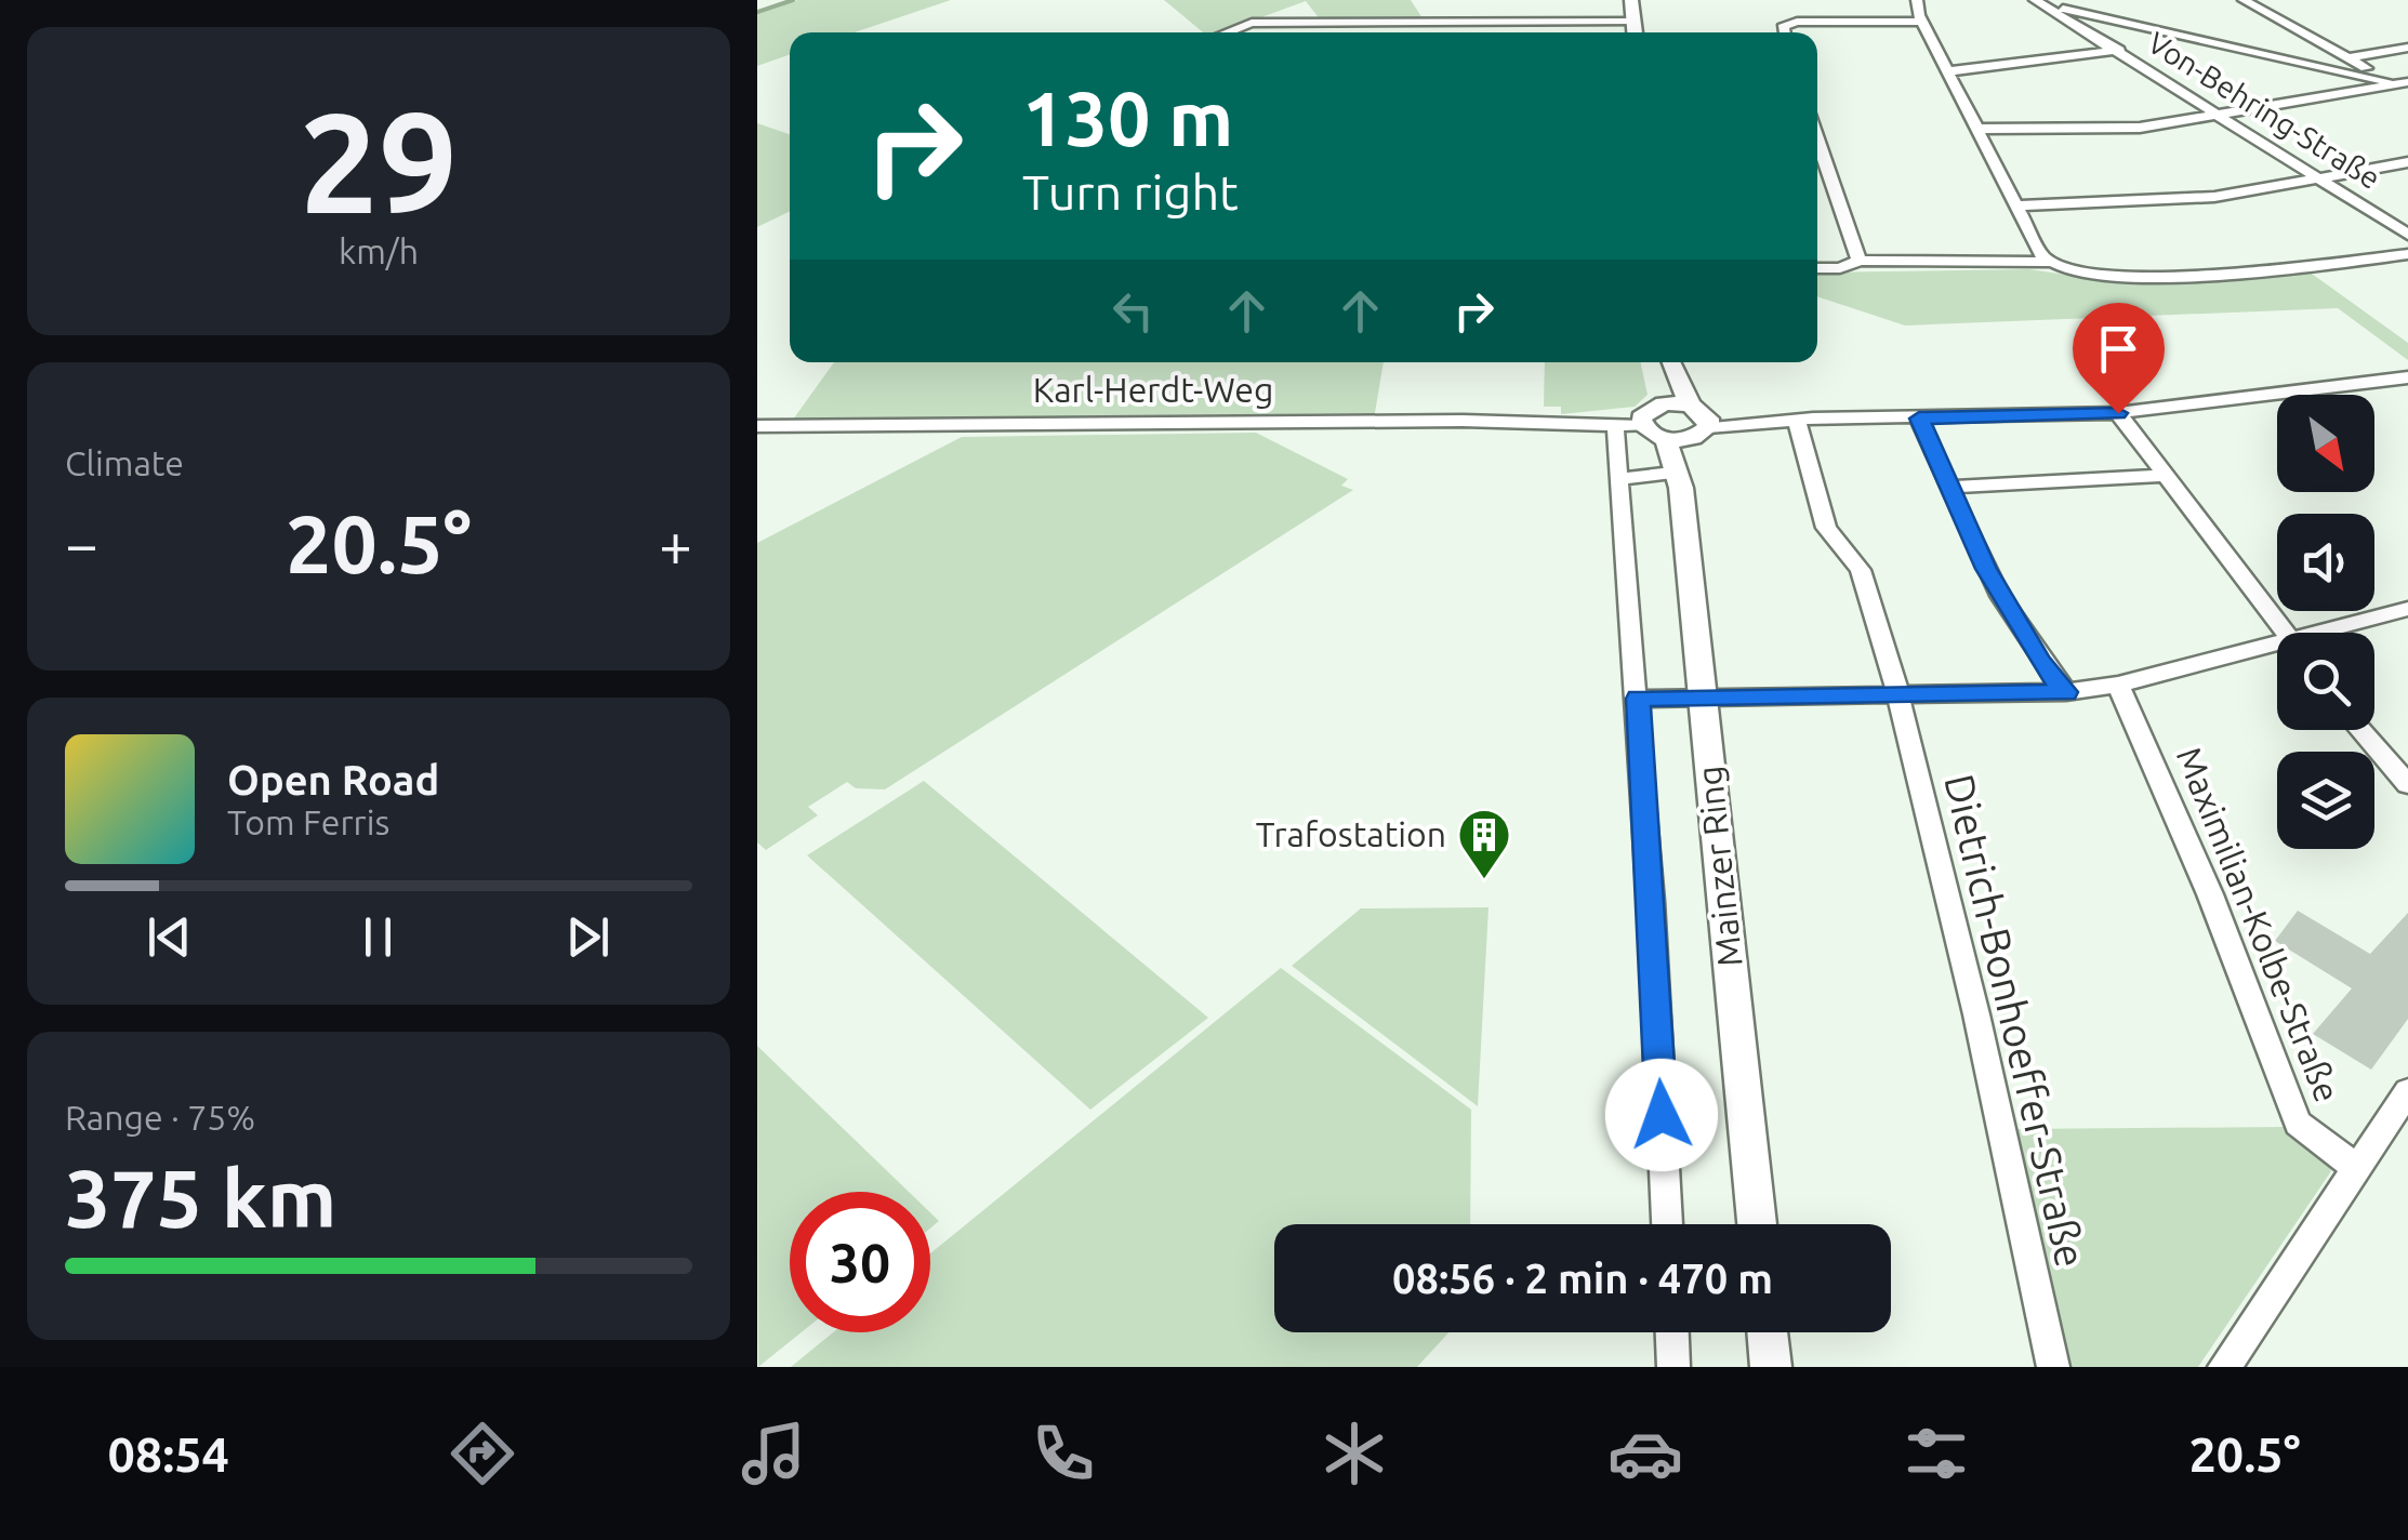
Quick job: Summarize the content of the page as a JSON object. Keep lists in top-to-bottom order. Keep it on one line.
{"streets":{"street":["Von-Behring-Straße","Karl-Herdt-Weg","Mainzer Ring","Maximilian-Kolbe-Straße","Dietrich-Bonhoeffer-Straße"]},"crossings":[["Karl-Herdt-Weg","Mainzer Ring"]],"places":{"building":["Trafostation"]},"north":"bottom right","page":{"tile":[["29","km/h"],"Climate",["Range · 75%","375 km"]],"turn":["130 m","Turn right"],"heat":["−","20.5°","+"],"song":["Open Road","Tom Ferris"],"limit":"30","trip":"08:56 · 2 min · 470 m","tabs":["08:54","20.5°"]}}
